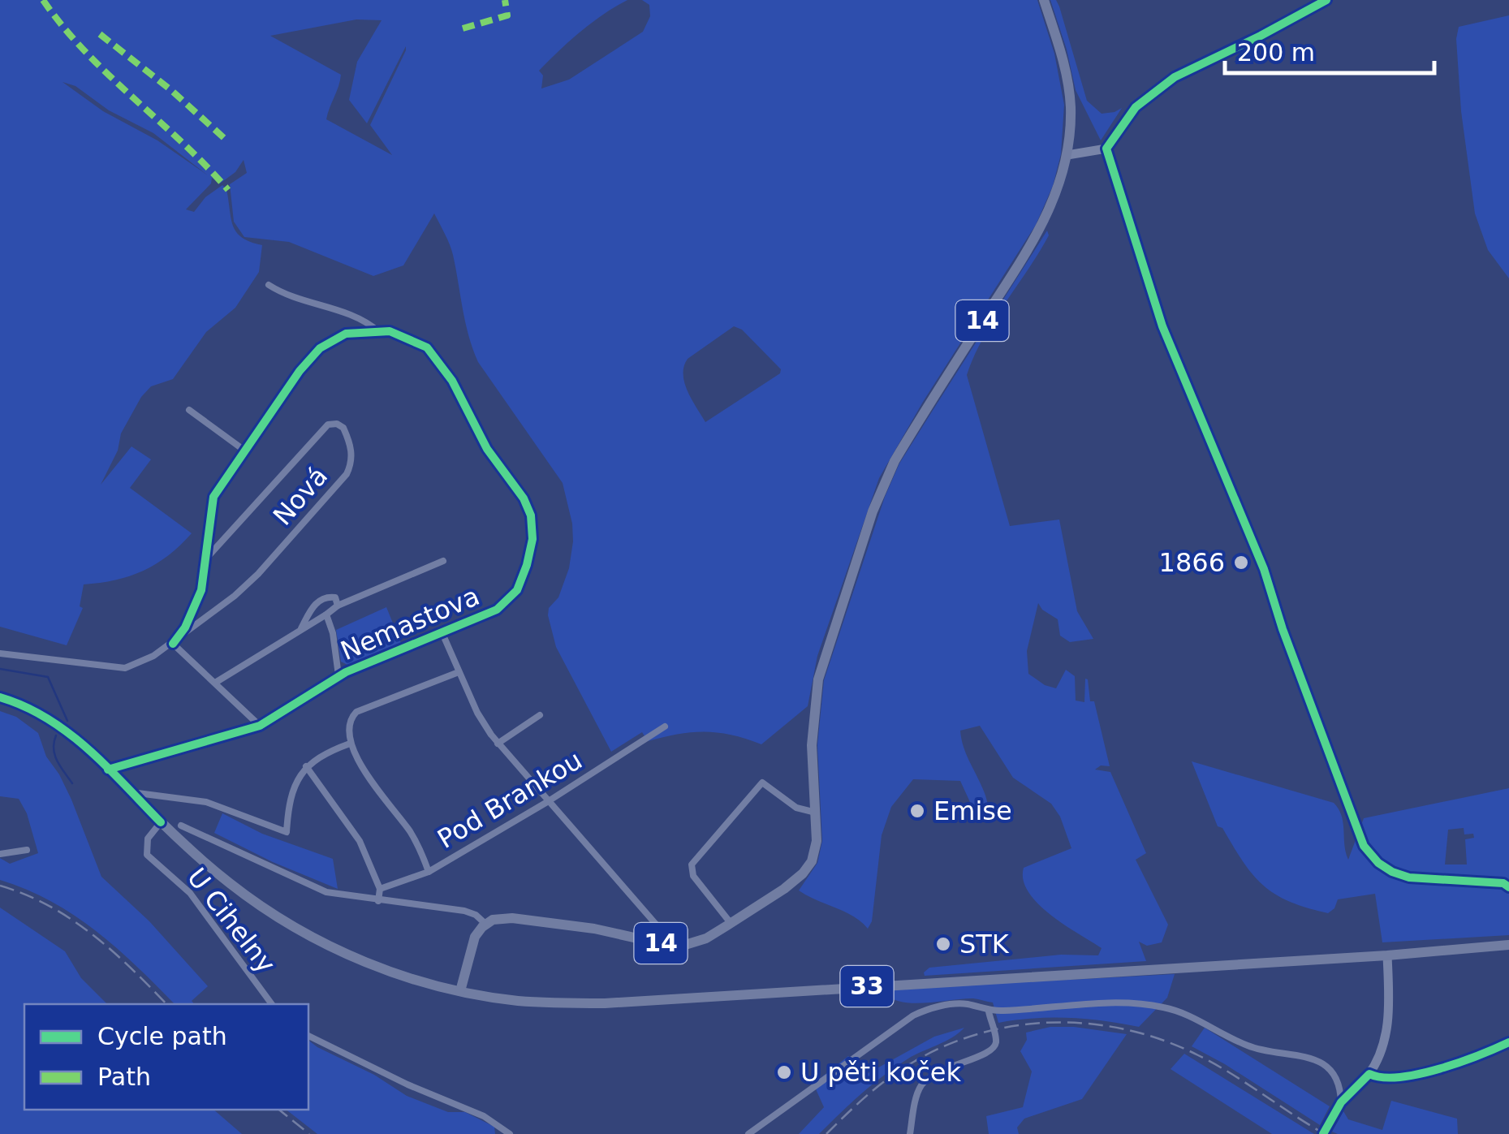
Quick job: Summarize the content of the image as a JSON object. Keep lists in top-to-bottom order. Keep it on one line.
{"streets":{"main road":["14","33"],"street":["Nová","Nemastova","Pod Brankou","U Cihelny"]},"places":["1866","Emise","STK","U pěti koček"],"legend":["Cycle path","Path"],"scale_bar":"200 m"}
